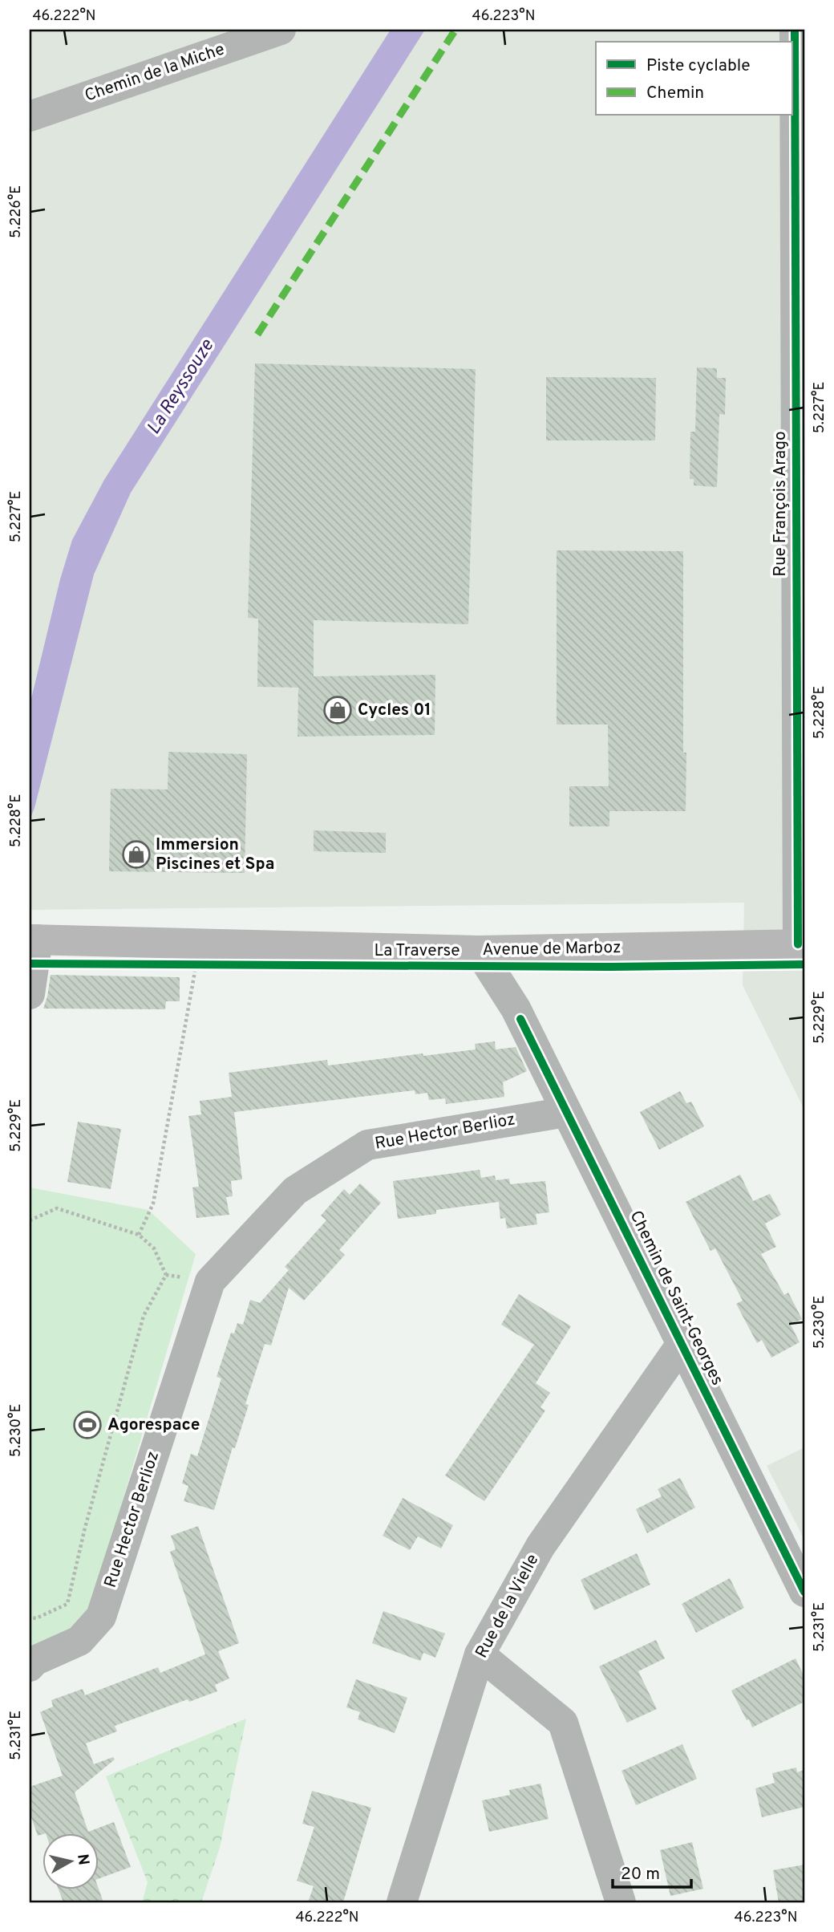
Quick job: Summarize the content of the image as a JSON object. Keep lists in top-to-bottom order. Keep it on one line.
{"streets":{"main road":["Avenue de Marboz"],"street":["Chemin de la Miche","Rue François Arago","Rue Hector Berlioz","Chemin de Saint-Georges","Rue de la Vielle"],"cycle path":["La Traverse"]},"crossings":[["Rue François Arago","Avenue de Marboz"],["Avenue de Marboz","Chemin de Saint-Georges"],["Rue Hector Berlioz","Chemin de Saint-Georges"],["Chemin de Saint-Georges","Rue de la Vielle"]],"water":["La Reyssouze"],"places":{"shop":["Cycles 01","Immersion Piscines et Spa"],"sports":["Agorespace"]},"legend":["Piste cyclable","Chemin"],"scale_bar":"20 m","north":"right","coordinates":["46.222°N","46.223°N","5.226°E","5.227°E","5.228°E","5.229°E","5.230°E","5.231°E"]}
